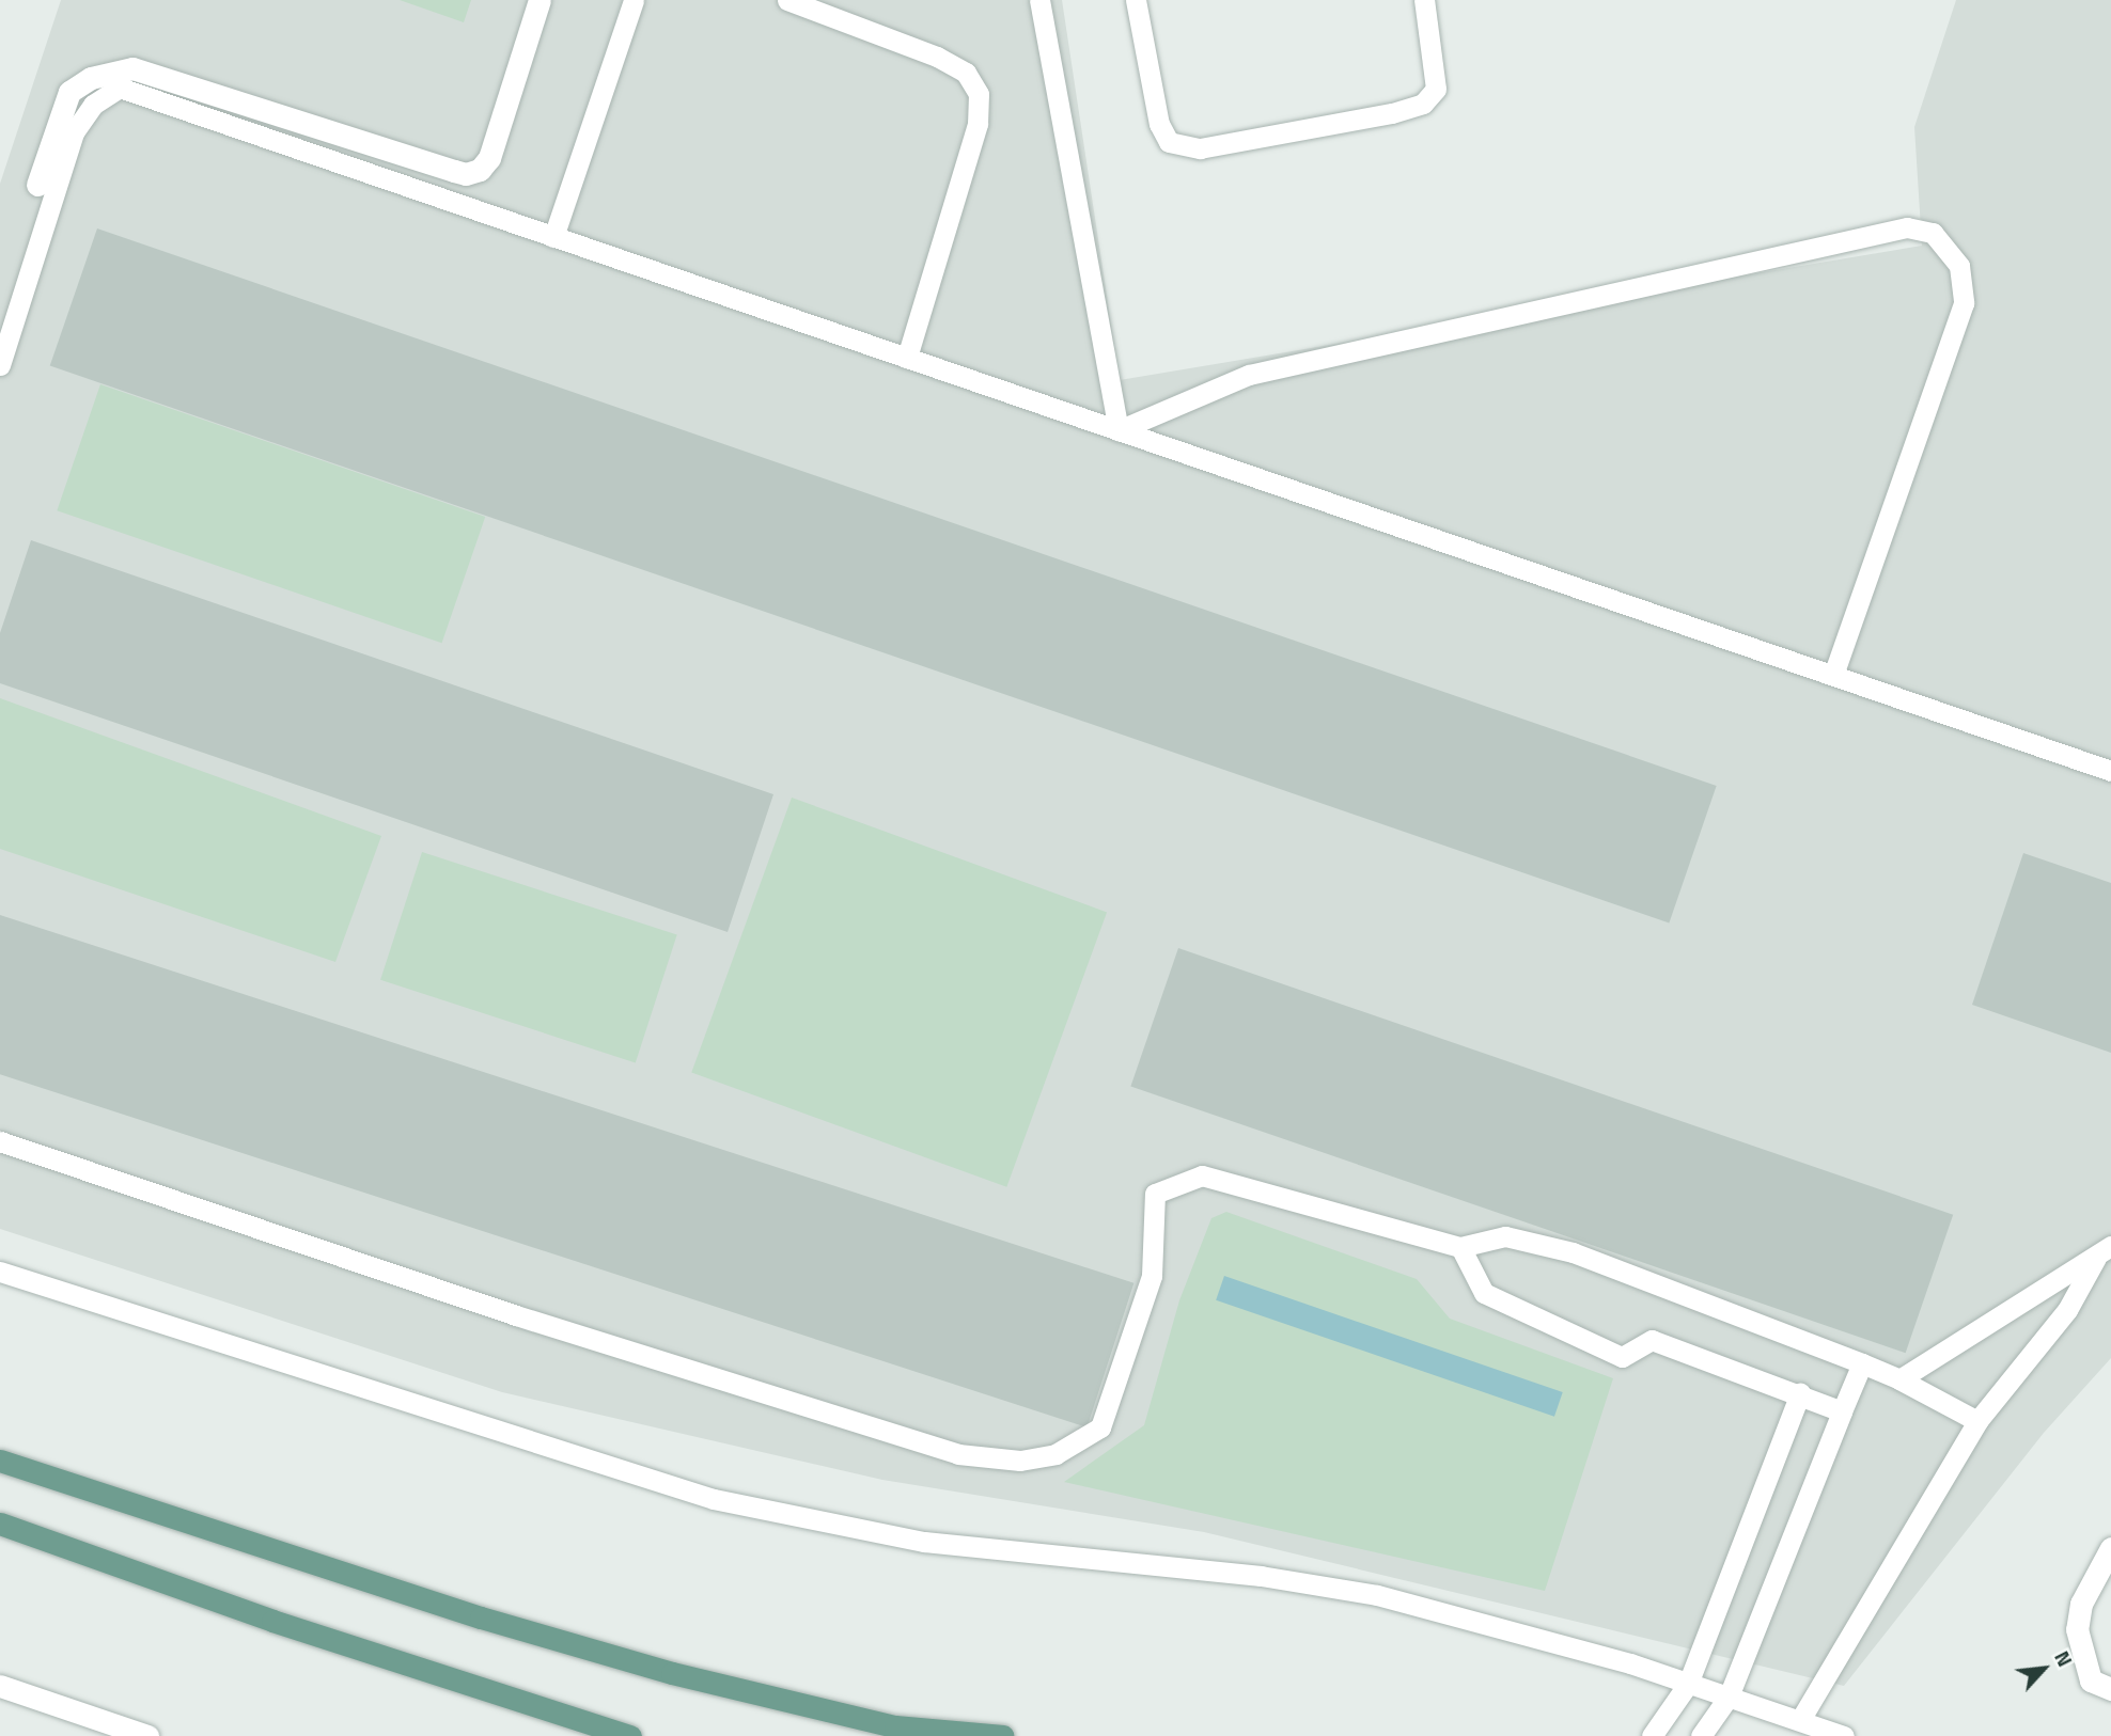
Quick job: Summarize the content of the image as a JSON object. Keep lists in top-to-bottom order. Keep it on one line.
{"north":"top right"}
